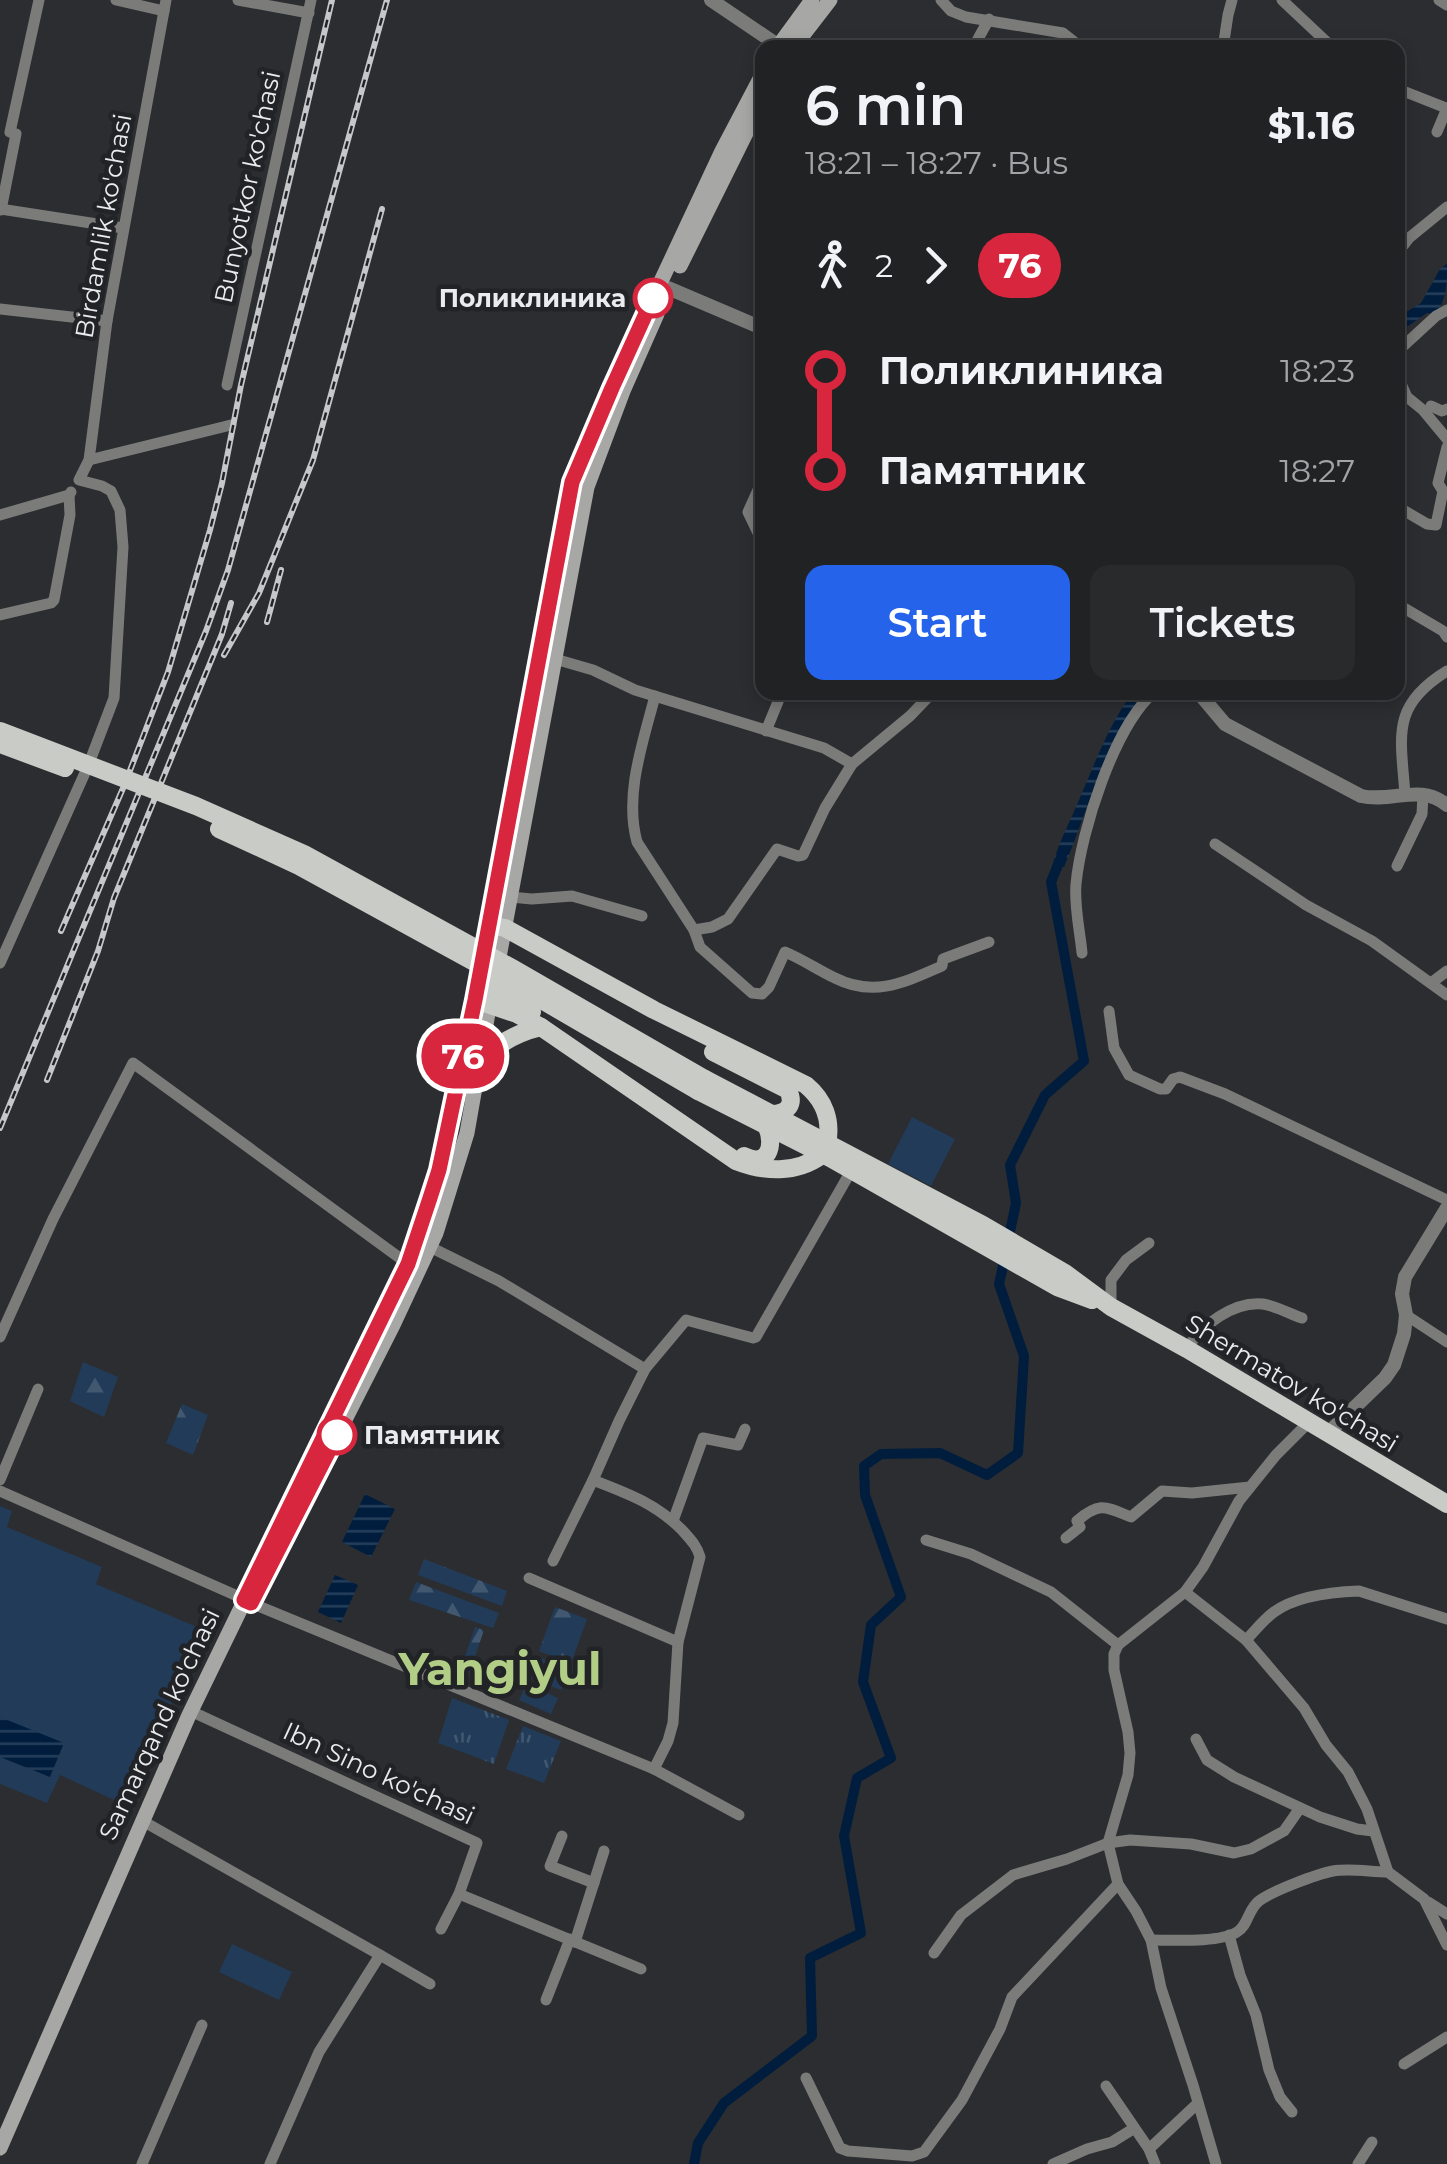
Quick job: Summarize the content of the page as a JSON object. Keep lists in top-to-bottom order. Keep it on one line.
{"streets":{"main road":["Shermatov ko'chasi","Samarqand ko'chasi"],"street":["Bunyotkor ko'chasi","Birdamlik ko'chasi","Ibn Sino ko'chasi"]},"crossings":[["Samarqand ko'chasi","Ibn Sino ko'chasi"]],"districts":["Yangiyul"],"places":["Поликлиника","Памятник"],"lines":["bus line 76"],"page":{"on_map":"76","heading":["6 min","18:21 – 18:27 · Bus","$1.16"],"legs":["2","76"],"list":[{"name":"Поликлиника","value":"18:23"},{"name":"Памятник","value":"18:27"}],"buttons":["Start","Tickets"]}}
